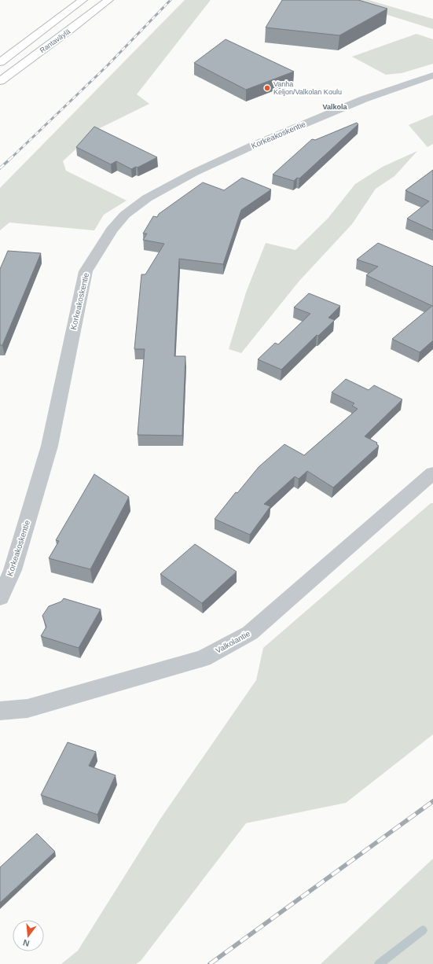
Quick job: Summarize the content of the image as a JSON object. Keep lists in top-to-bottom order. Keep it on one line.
{"streets":{"highway":["Rantaväylä"],"street":["Korkeakoskentie","Valkolantie"]},"districts":["Valkola"],"places":["Vanha Keljon/Valkolan Koulu"],"north":"bottom"}
